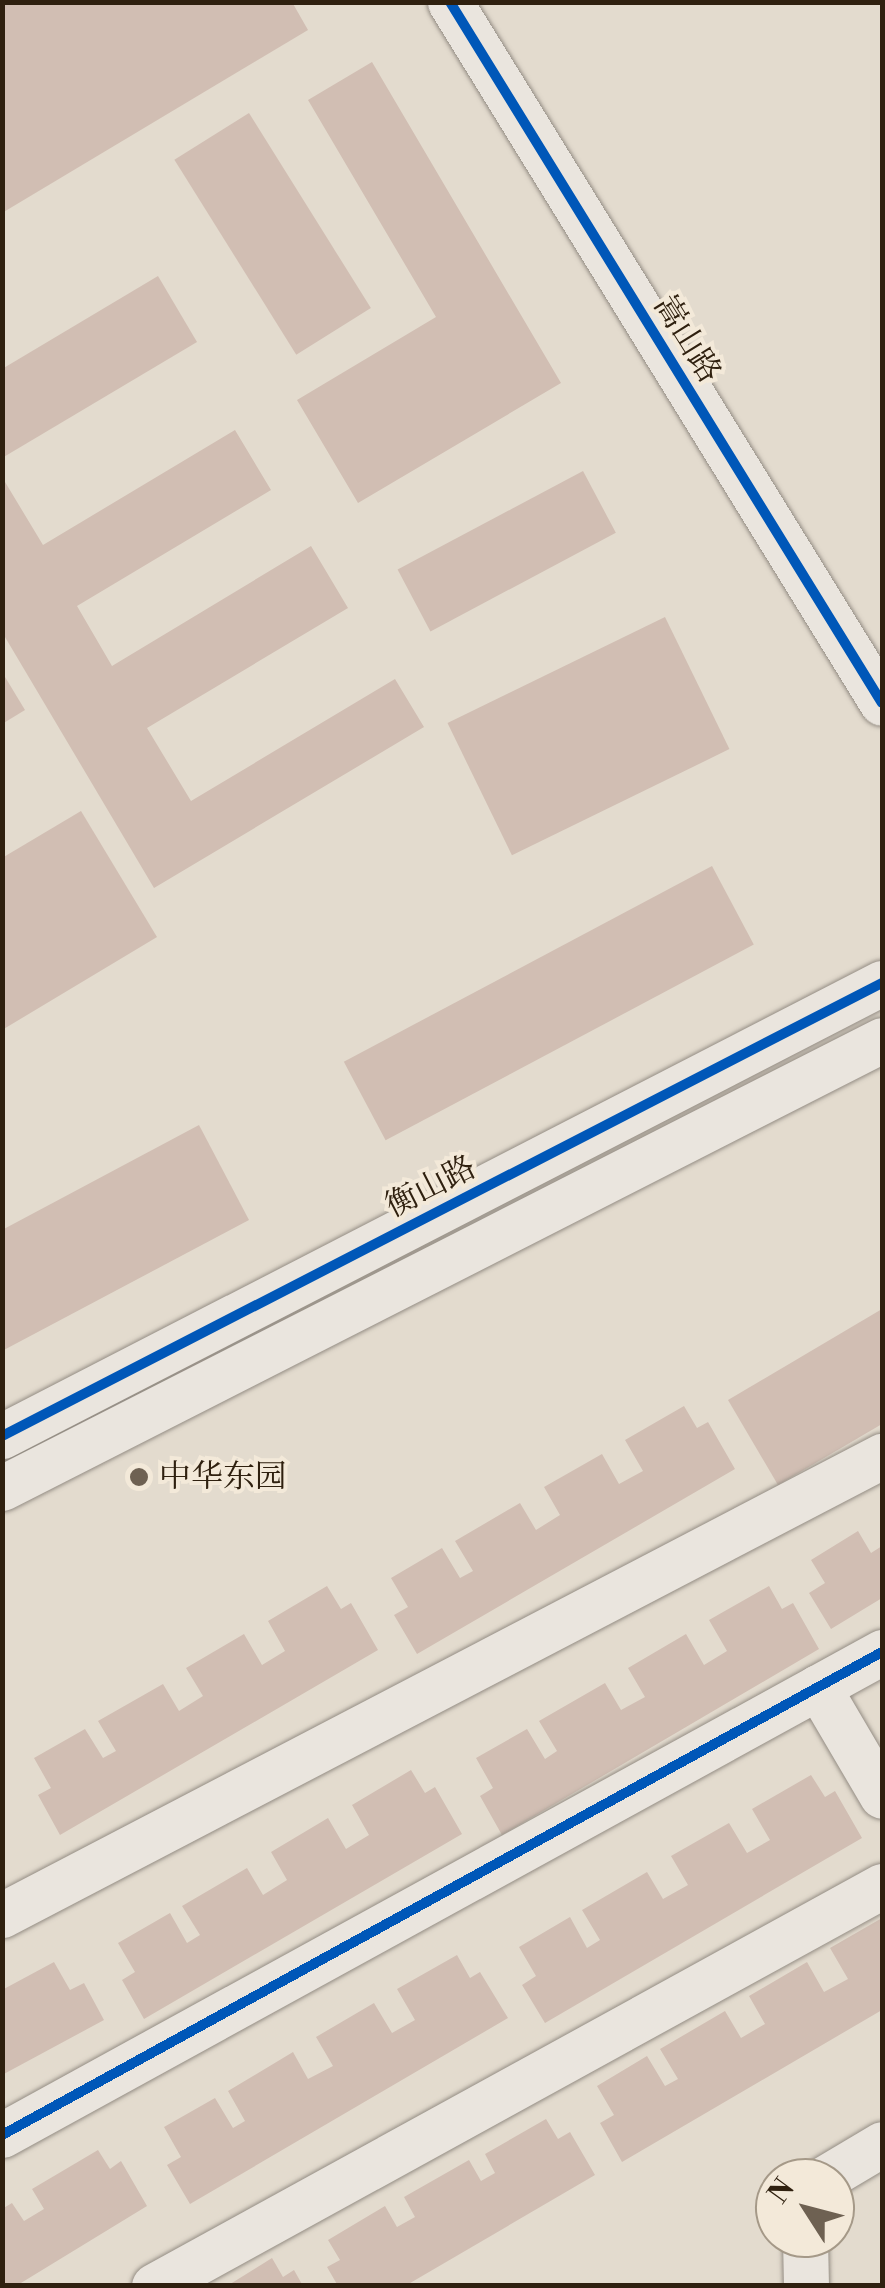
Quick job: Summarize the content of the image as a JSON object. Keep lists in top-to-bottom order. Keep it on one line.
{"streets":{"street":["嵩山路","衡山路"]},"places":["中华东园"],"north":"top left"}
